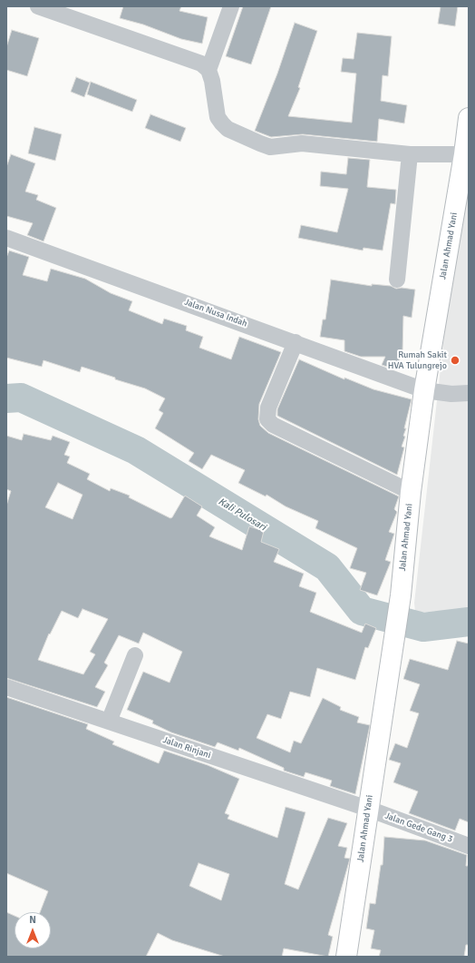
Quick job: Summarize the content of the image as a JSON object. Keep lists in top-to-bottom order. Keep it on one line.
{"streets":{"main road":["Jalan Ahmad Yani"],"street":["Jalan Nusa Indah","Jalan Rinjani","Jalan Gede Gang 3"]},"crossings":[["Jalan Ahmad Yani","Jalan Nusa Indah"],["Jalan Ahmad Yani","Jalan Rinjani"],["Jalan Ahmad Yani","Jalan Gede Gang 3"],["Jalan Rinjani","Jalan Gede Gang 3"]],"water":["Kali Pulosari"],"places":["Rumah Sakit HVA Tulungrejo"],"north":"top"}
